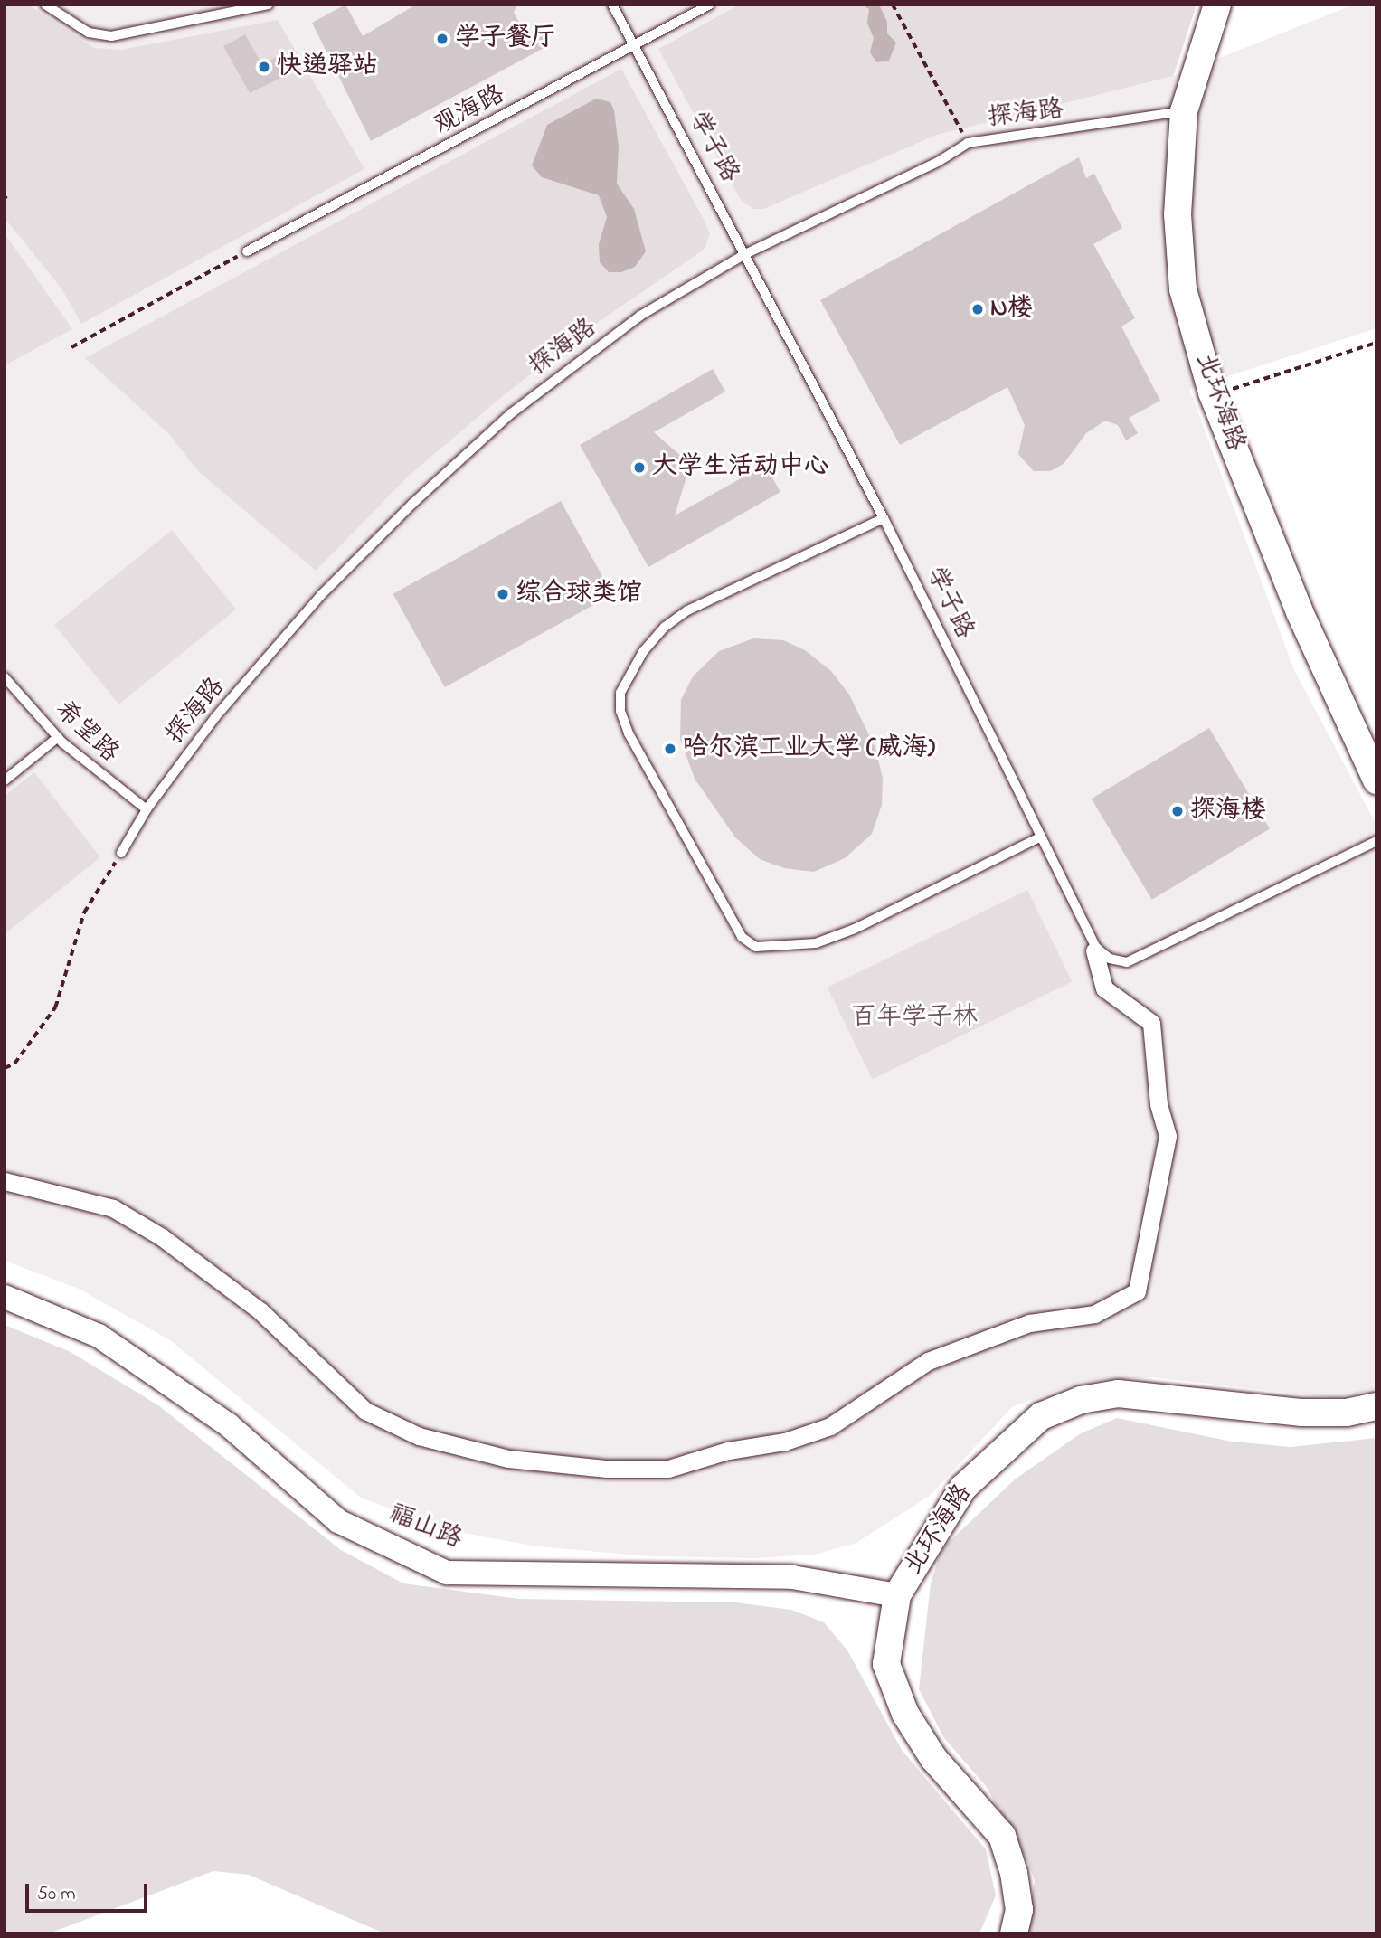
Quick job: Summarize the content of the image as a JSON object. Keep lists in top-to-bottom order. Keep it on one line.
{"streets":{"main road":["北环海路","福山路"],"lane":["观海路","探海路","学子路","希望路"]},"crossings":[["观海路","学子路"],["探海路","学子路"],["探海路","北环海路"],["探海路","希望路"],["北环海路","福山路"]],"parks":["百年学子林"],"places":["学子餐厅","快递驿站","N楼","大学生活动中心","综合球类馆","哈尔滨工业大学 (威海)","探海楼"],"scale_bar":"50 m"}
